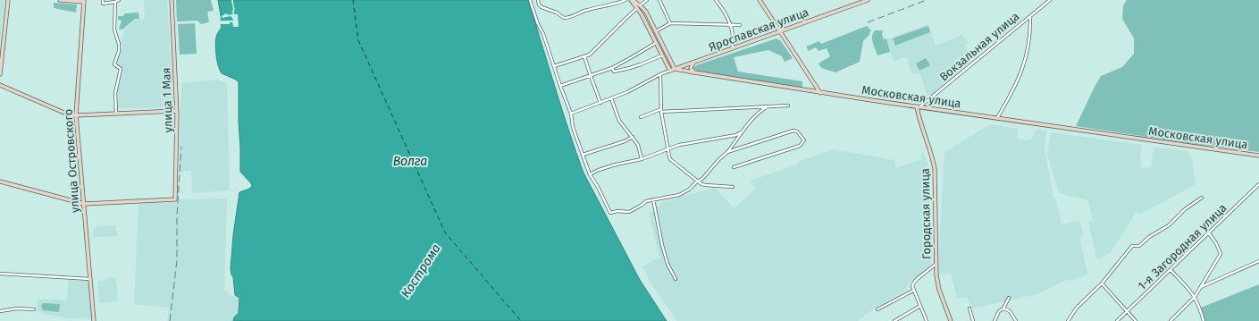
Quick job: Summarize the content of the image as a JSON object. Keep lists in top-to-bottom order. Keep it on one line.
{"streets":{"street":["Ярославская улица","Вокзальная улица","Московская улица","улица 1 Мая","улица Островского","Городская улица","1-я Загородная улица"]},"crossings":[["Ярославская улица","Московская улица"],["Вокзальная улица","Московская улица"],["Вокзальная улица","Городская улица"],["Московская улица","Городская улица"],["улица 1 Мая","улица Островского"]],"water":["Волга","Кострома"]}
